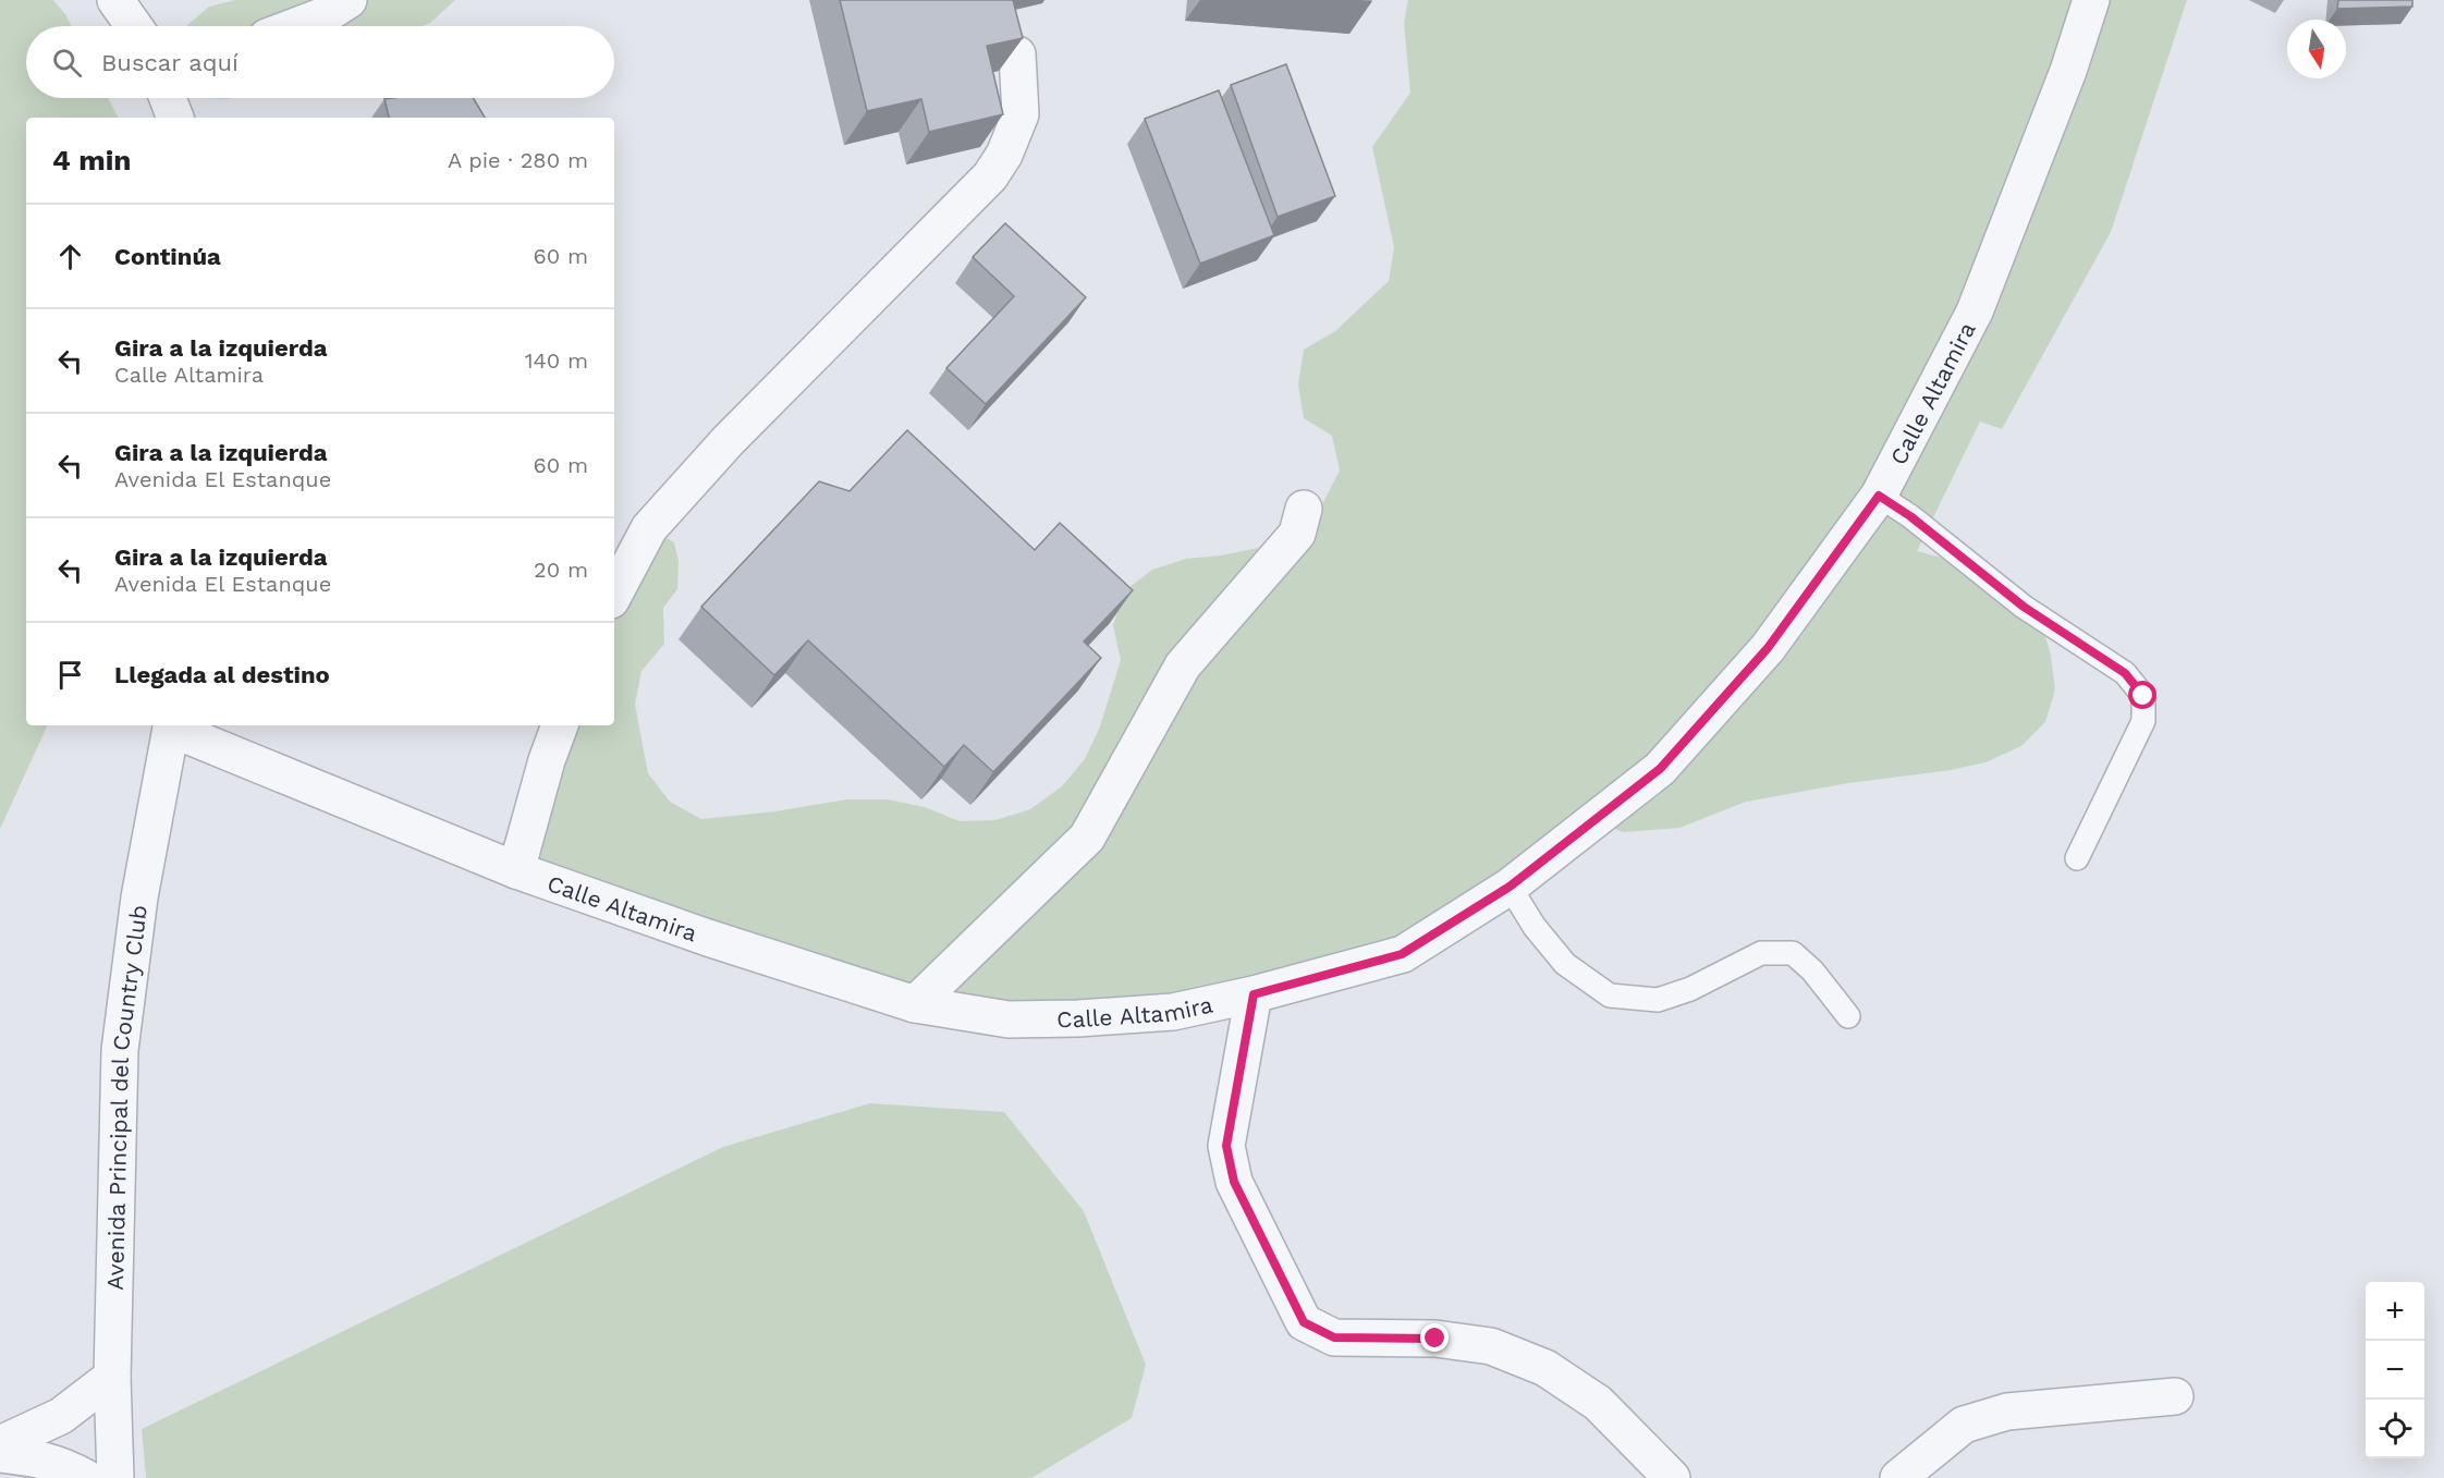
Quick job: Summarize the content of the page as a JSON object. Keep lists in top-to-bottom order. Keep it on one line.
{"streets":{"street":["Calle Altamira","Avenida Principal del Country Club"]},"crossings":[["Calle Altamira","Avenida Principal del Country Club"]],"north":"bottom","page":{"search":"Buscar aquí","heading":["4 min","A pie · 280 m"],"list":[["Continúa","60 m"],["Gira a la izquierda","Calle Altamira","140 m"],["Gira a la izquierda","Avenida El Estanque","60 m"],["Gira a la izquierda","Avenida El Estanque","20 m"],"Llegada al destino"],"map_buttons":["+","−"]}}
